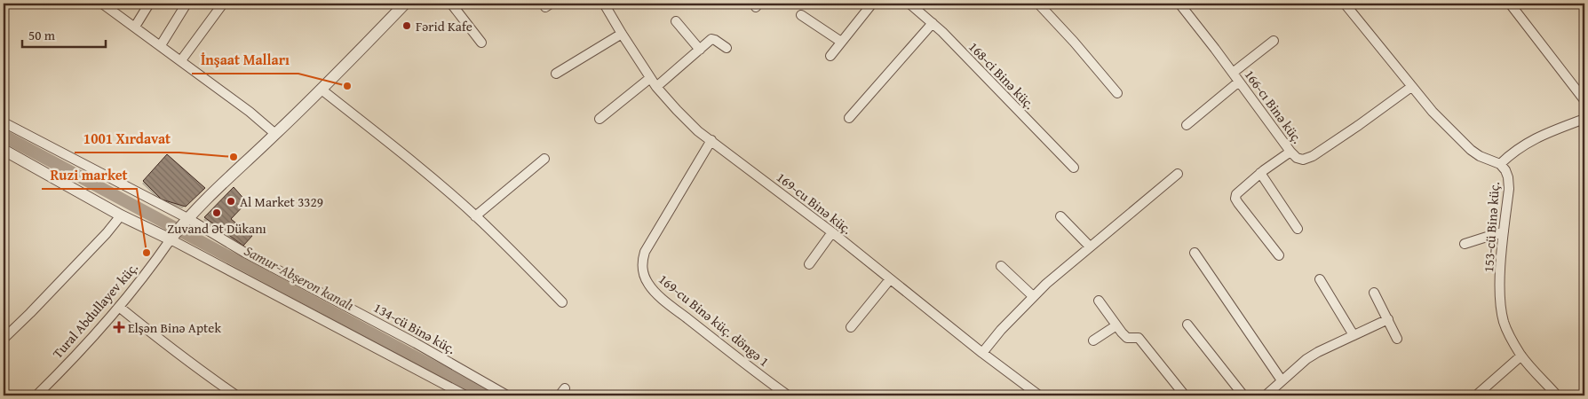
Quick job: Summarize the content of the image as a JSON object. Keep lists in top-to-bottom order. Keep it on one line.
{"streets":{"street":["168-ci Binə küç.","166-cı Binə küç.","169-cu Binə küç.","153-cü Binə küç.","Tural Abdullayev küç.","169-cu Binə küç. döngə 1","134-cü Binə küç."]},"crossings":[["166-cı Binə küç.","153-cü Binə küç."],["169-cu Binə küç.","169-cu Binə küç. döngə 1"]],"water":["Samur-Abşeron kanalı"],"places":{"other":["Fərid Kafe","İnşaat Malları","1001 Xırdavat","Al Market 3329","Zuvand Ət Dükanı","Ruzi market"],"health":["Elşən Binə Aptek"]},"scale_bar":"50 m"}
